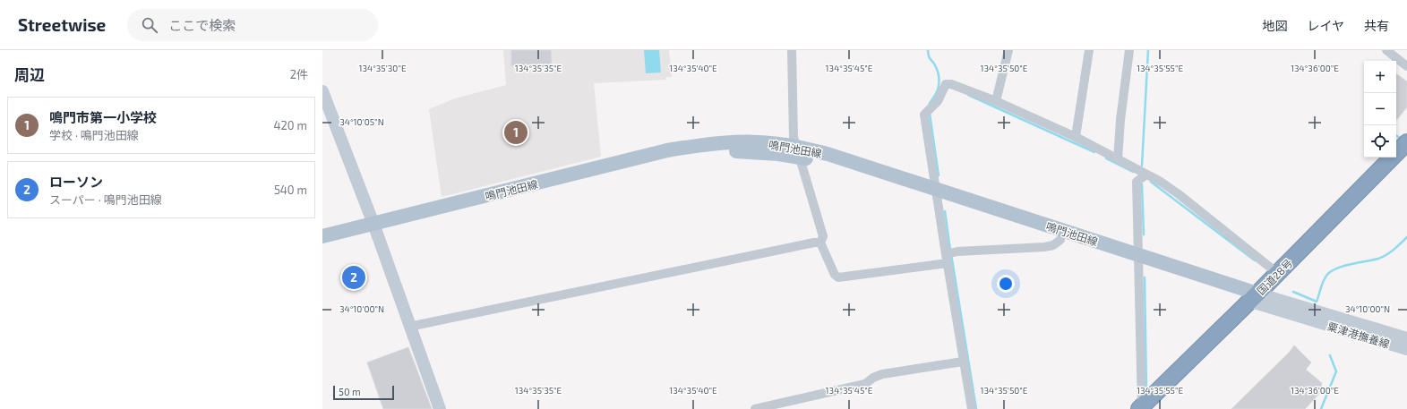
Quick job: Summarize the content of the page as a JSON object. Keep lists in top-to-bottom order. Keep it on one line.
{"streets":{"highway":["国道28号"],"main road":["鳴門池田線"],"street":["粟津港撫養線"]},"crossings":[["鳴門池田線","国道28号"],["鳴門池田線","粟津港撫養線"],["国道28号","粟津港撫養線"]],"scale_bar":"50 m","page":{"header":"Streetwise","search":"ここで検索","nav":["地図","レイヤ","共有"],"heading":["周辺","2件"],"map_buttons":["+","−"],"list":[{"mark":"1","name":"鳴門市第一小学校","note":"学校 · 鳴門池田線","value":"420 m"},{"mark":"2","name":"ローソン","note":"スーパー · 鳴門池田線","value":"540 m"}],"pins":["1","2"],"scale":"50 m"},"coordinates":["134°35'30\"E","134°35'35\"E","134°35'40\"E","134°35'45\"E","134°35'50\"E","134°35'55\"E","134°36'00\"E","34°10'05\"N","34°10'00\"N"]}
